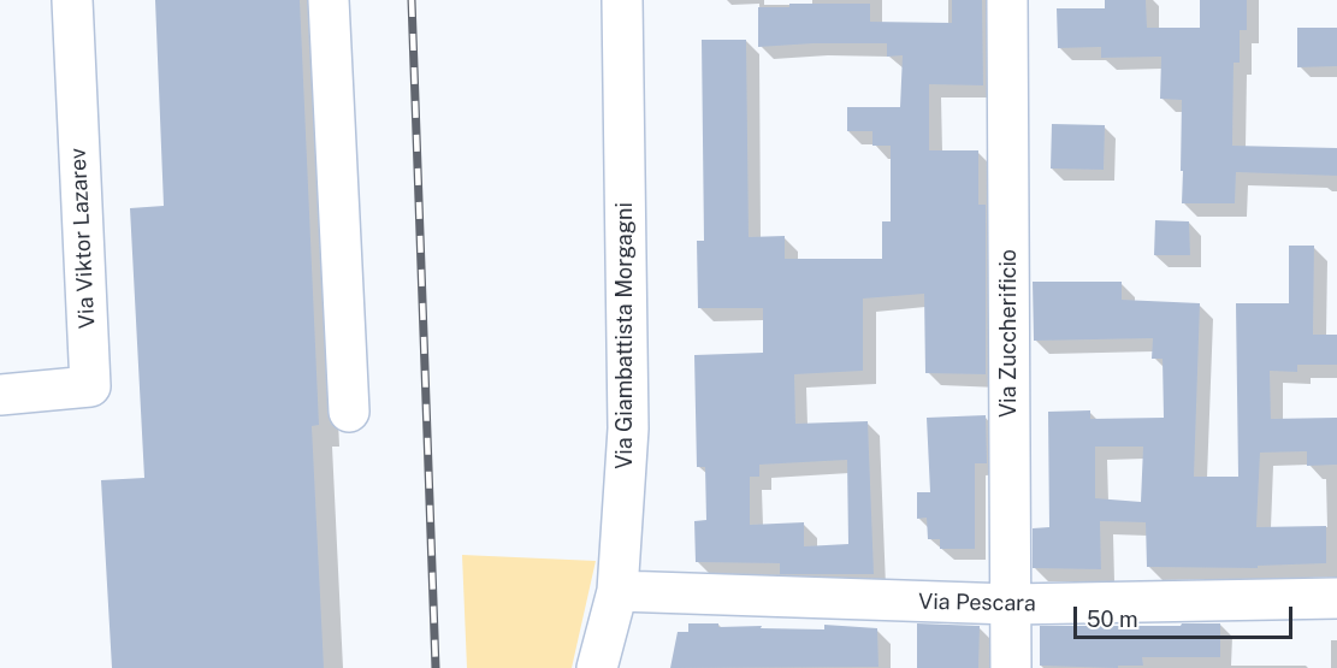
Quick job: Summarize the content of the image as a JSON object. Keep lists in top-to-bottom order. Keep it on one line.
{"streets":{"street":["Via Viktor Lazarev","Via Zuccherificio","Via Giambattista Morgagni","Via Pescara"]},"crossings":[["Via Zuccherificio","Via Pescara"],["Via Giambattista Morgagni","Via Pescara"]],"scale_bar":"50 m"}
